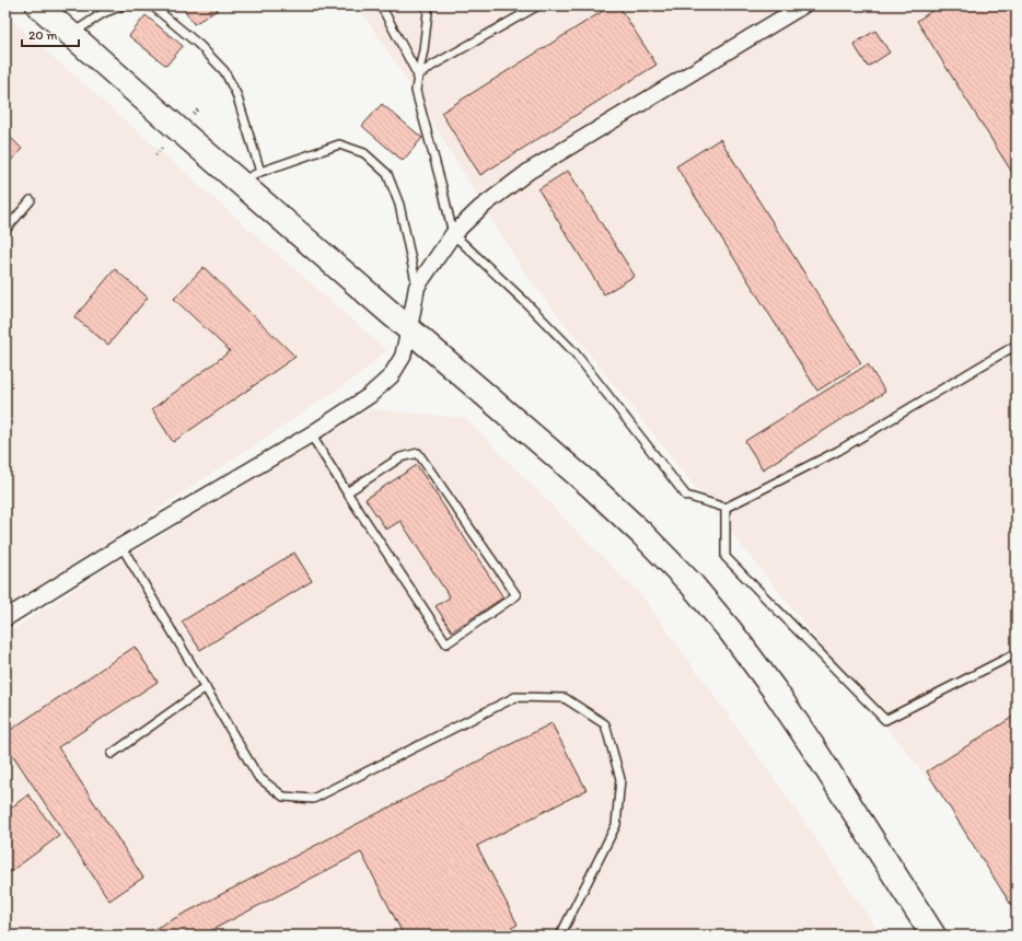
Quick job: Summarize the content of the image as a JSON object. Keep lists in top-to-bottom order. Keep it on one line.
{"scale_bar":"20 m"}
